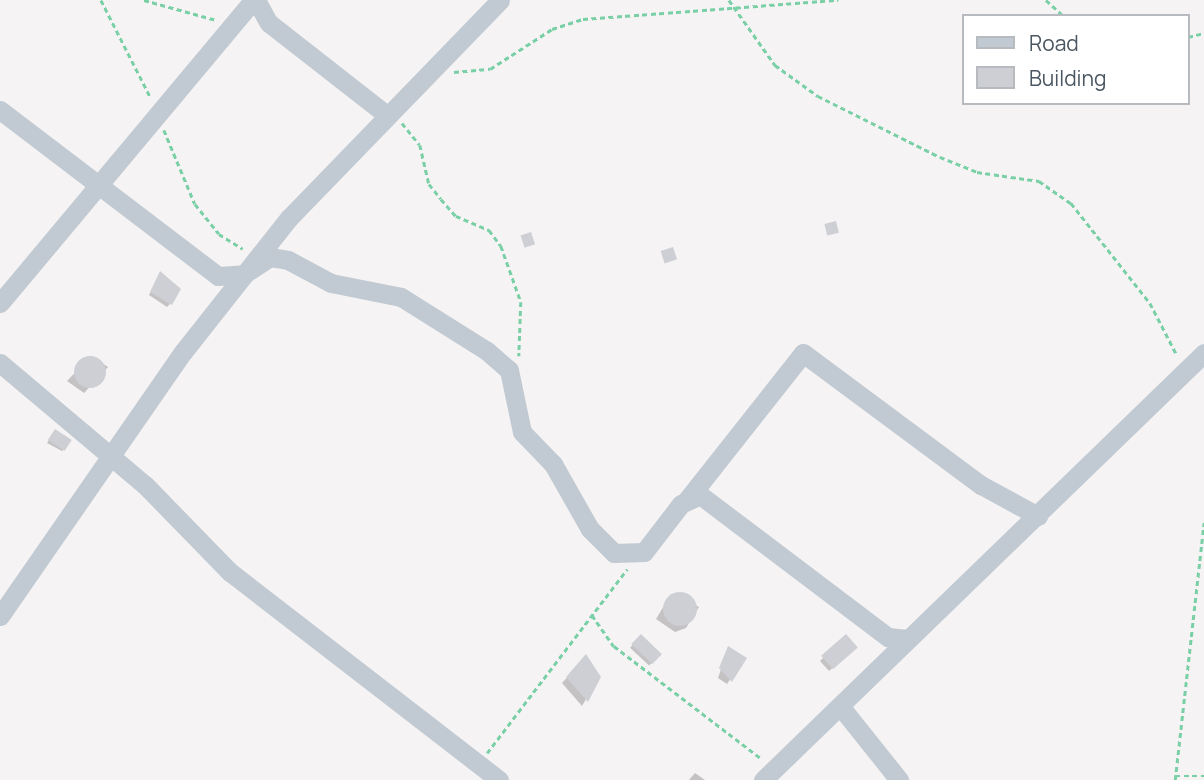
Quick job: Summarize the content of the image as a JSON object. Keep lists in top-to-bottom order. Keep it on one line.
{"legend":["Road","Building"]}
